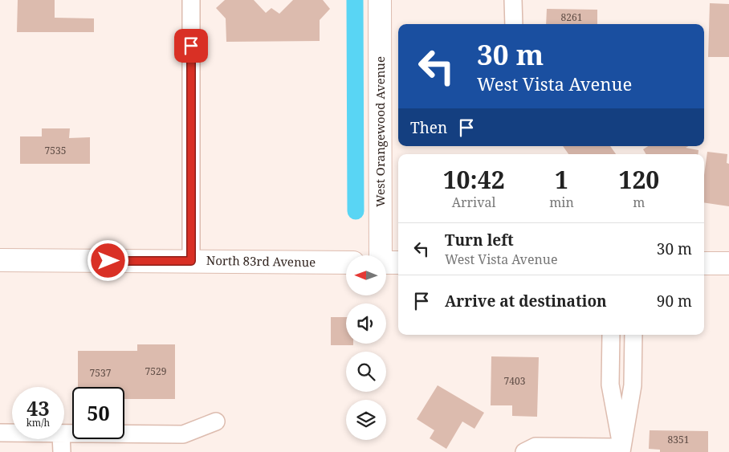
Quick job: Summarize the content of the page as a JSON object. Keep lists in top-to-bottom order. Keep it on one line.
{"streets":{"main road":["West Orangewood Avenue","North 83rd Avenue"]},"house_numbers":["8261","7535","7529","7537","7403","8351"],"north":"left","page":{"turn":["30 m","West Vista Avenue"],"then":"Then","eta":["10:42","Arrival","1","min","120","m"],"list":[{"name":"Turn left","note":"West Vista Avenue","value":"30 m"},{"name":"Arrive at destination","value":"90 m"}],"speed":"43 km/h","limit":"50"}}
